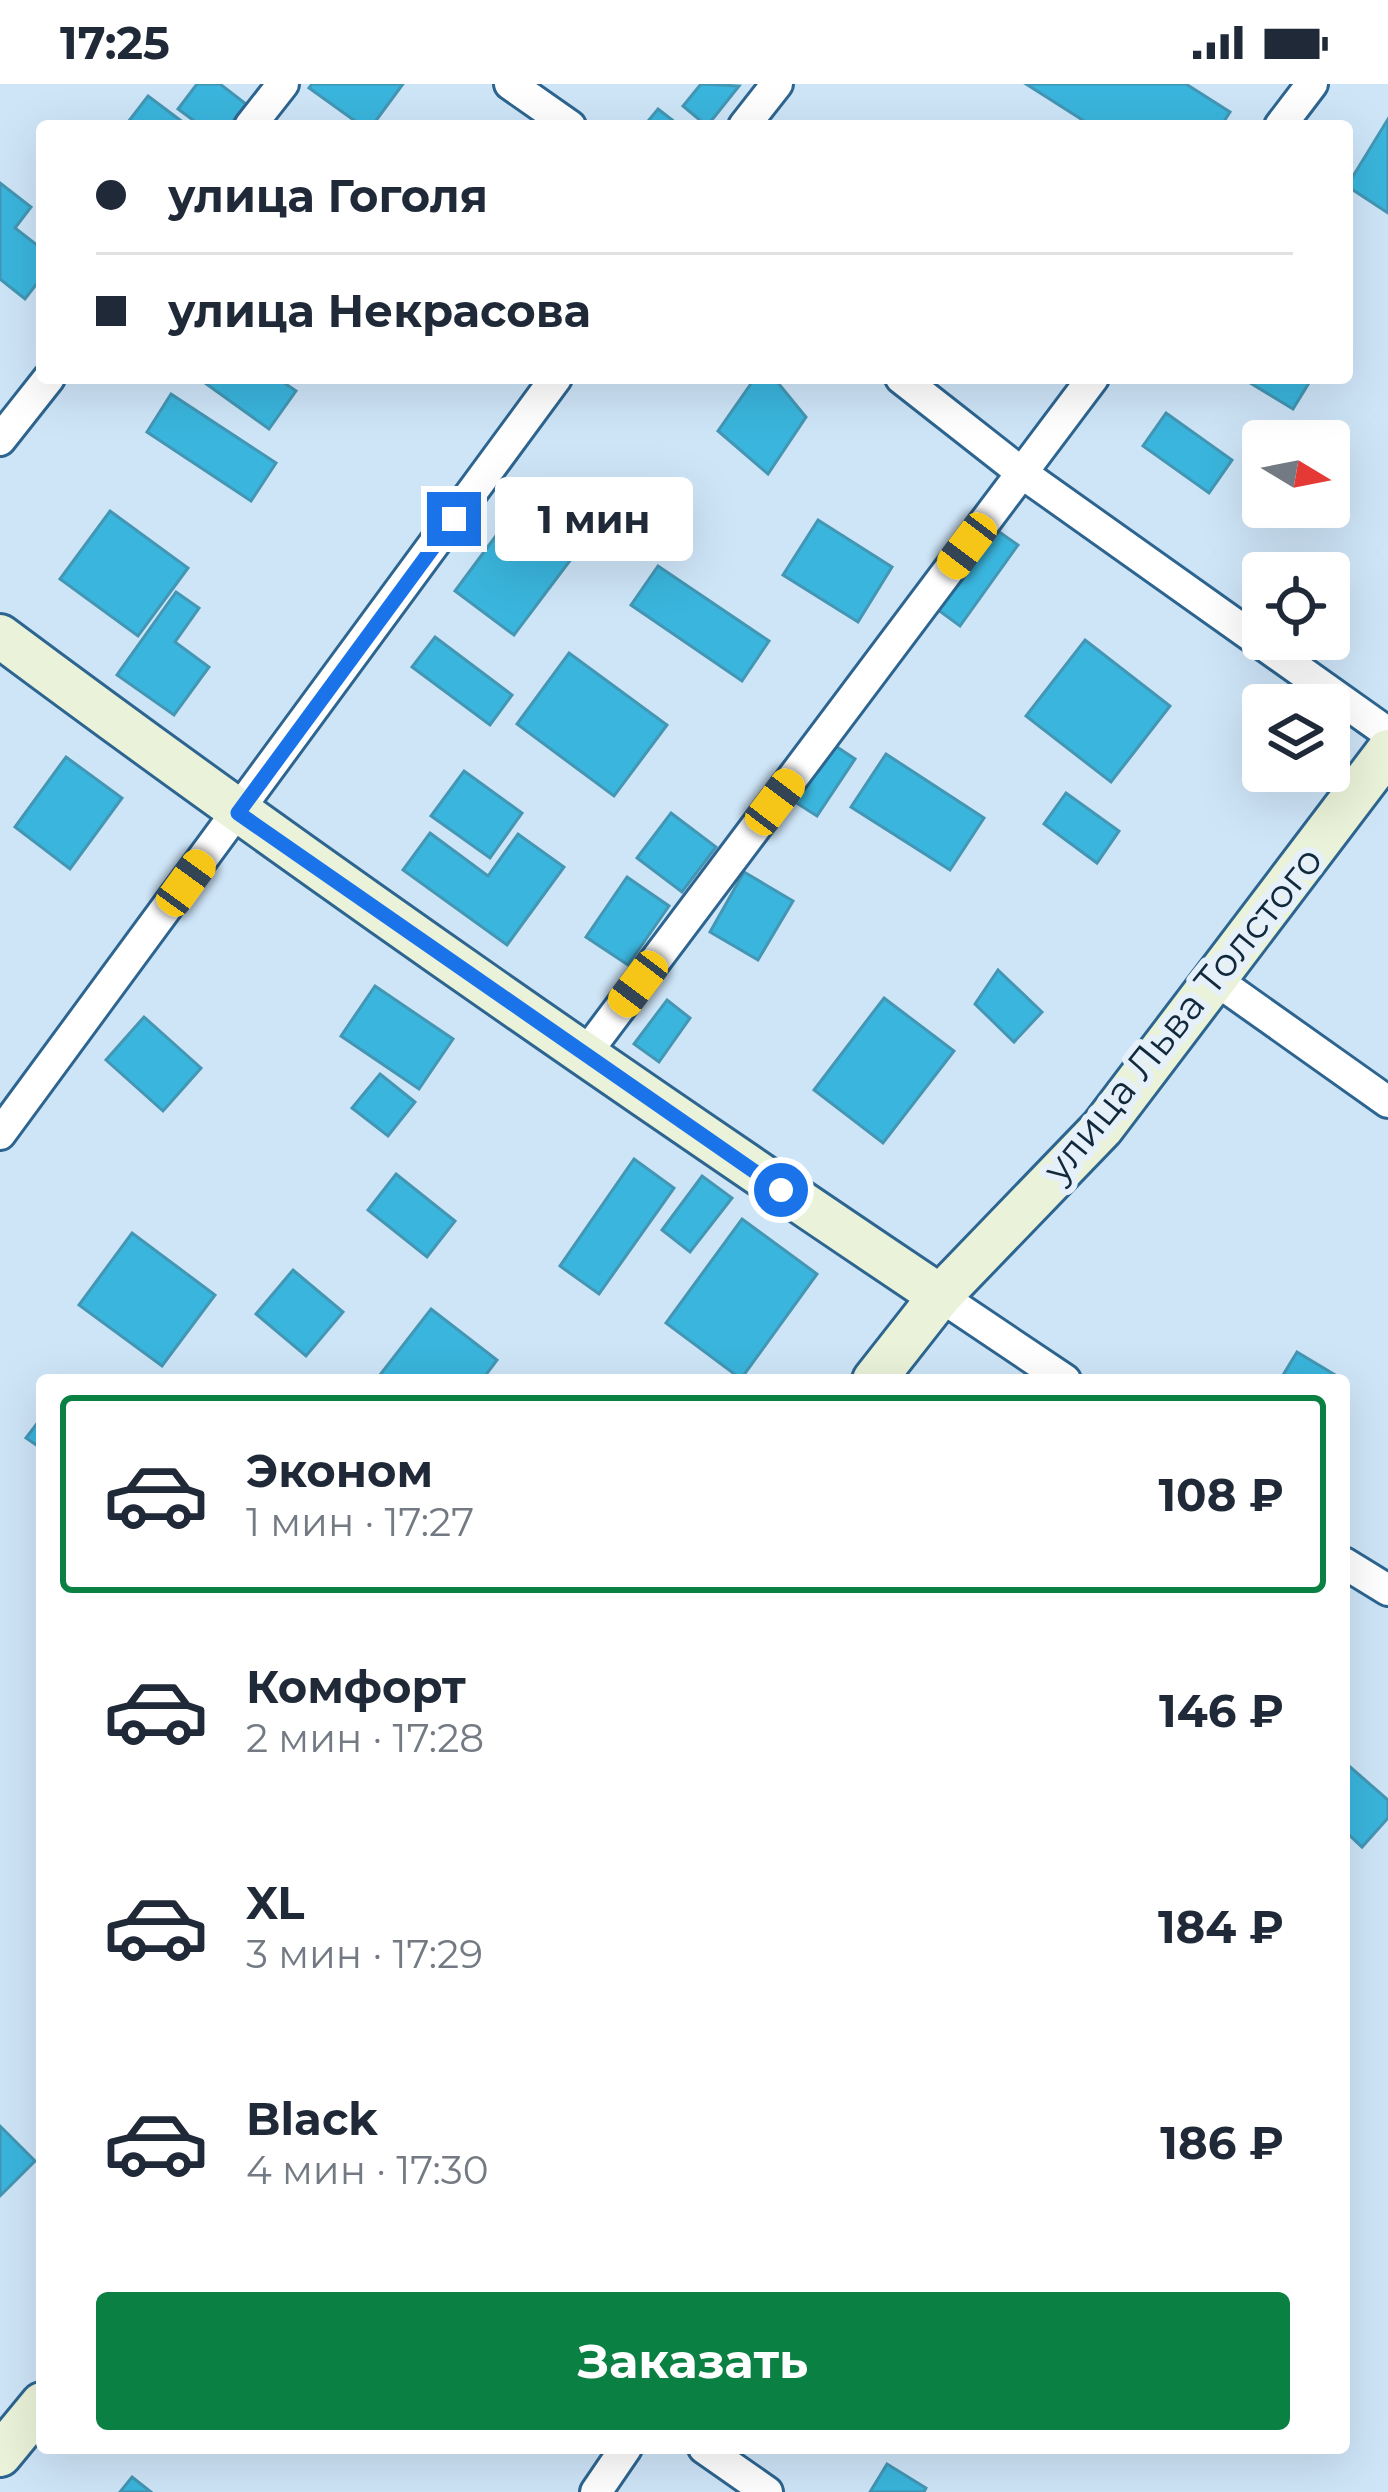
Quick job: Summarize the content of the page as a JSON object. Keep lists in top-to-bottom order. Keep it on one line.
{"streets":{"street":["улица Льва Толстого"]},"north":"right","page":{"status":"17:25","banner":["улица Гоголя","улица Некрасова"],"bubble":"1 мин","list":[{"name":"Эконом","note":"1 мин · 17:27","value":"108 ₽"},{"name":"Комфорт","note":"2 мин · 17:28","value":"146 ₽"},{"name":"XL","note":"3 мин · 17:29","value":"184 ₽"},{"name":"Black","note":"4 мин · 17:30","value":"186 ₽"}],"buttons":"Заказать"}}
